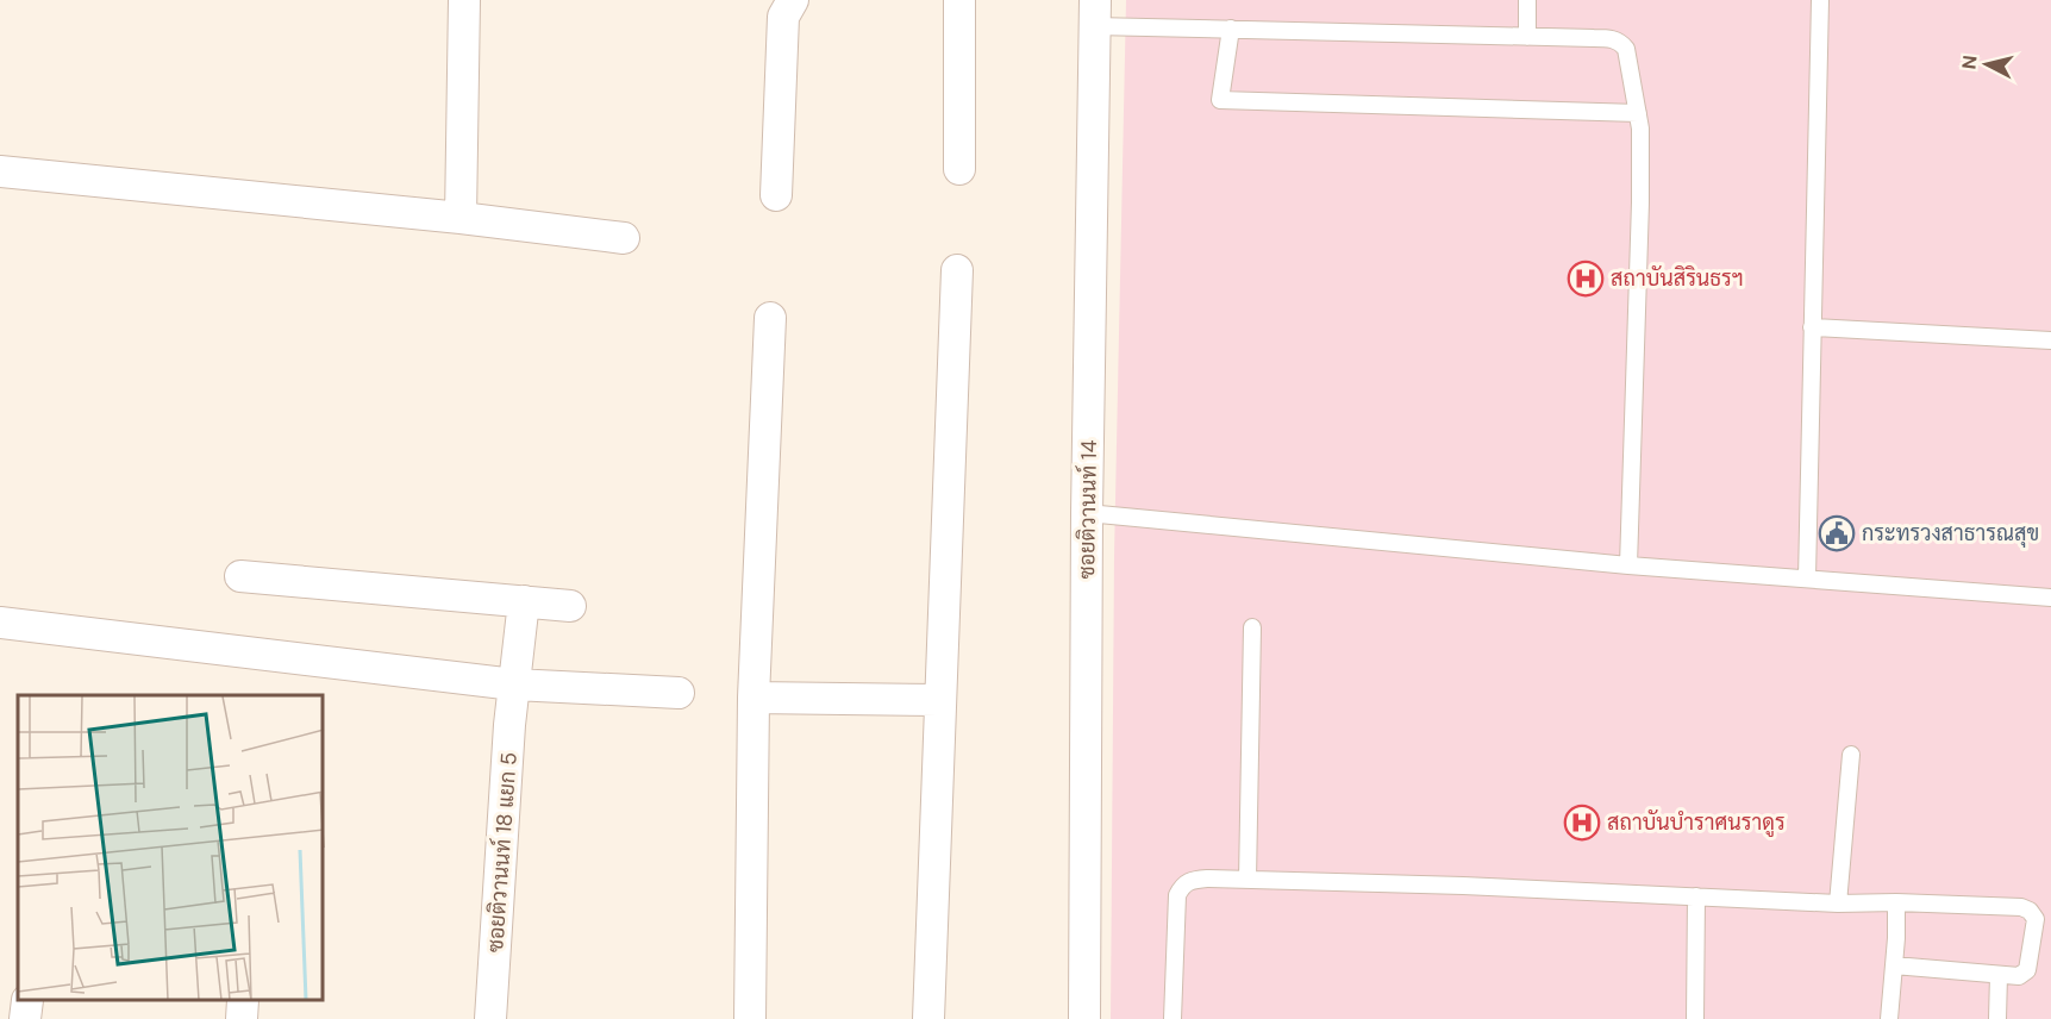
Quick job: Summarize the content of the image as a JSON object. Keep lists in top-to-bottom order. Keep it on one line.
{"streets":{"street":["ซอยติวานนท์ 14","ซอยติวานนท์ 18 แยก 5"]},"places":{"hospital":["สถาบันสิรินธรฯ","สถาบันบำราศนราดูร"],"public building":["กระทรวงสาธารณสุข"]},"north":"left"}
